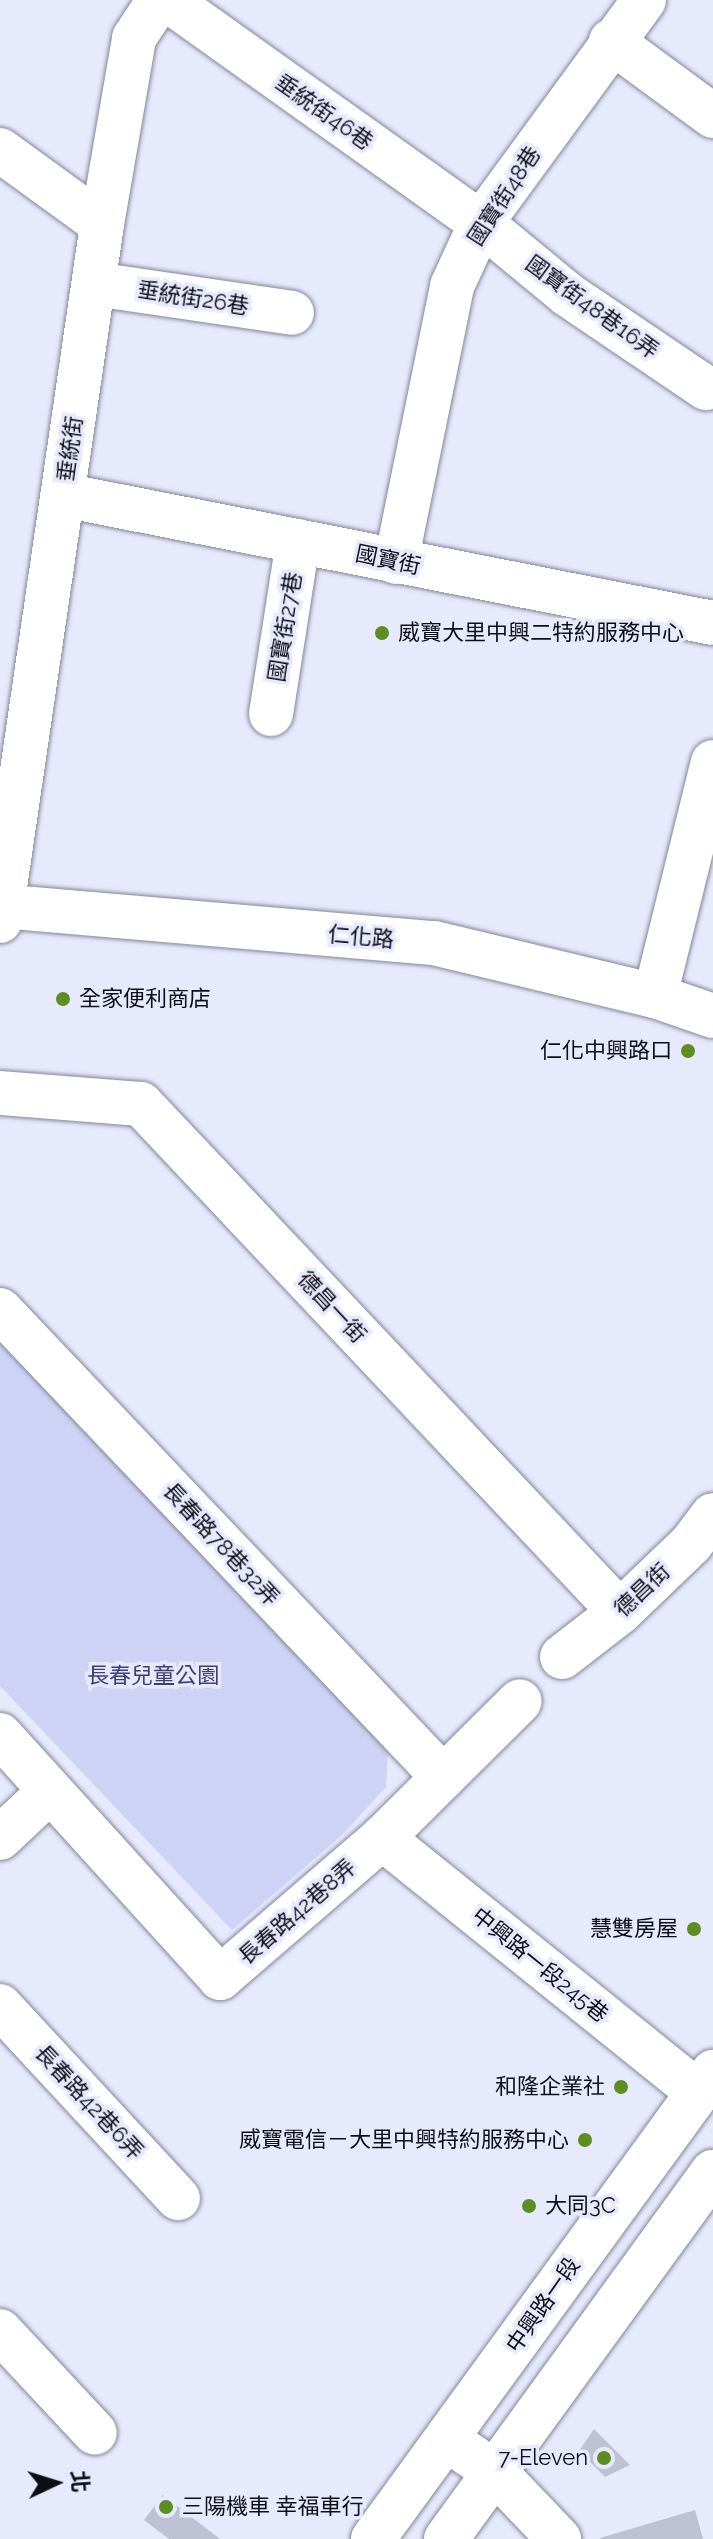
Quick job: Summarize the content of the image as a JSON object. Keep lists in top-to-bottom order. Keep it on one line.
{"streets":{"street":["垂統街46巷","國寶街48巷","垂統街26巷","國寶街48巷16弄","垂統街","國寶街","國寶街27巷","仁化路","德昌一街","長春路78巷32弄","德昌街","長春路42巷8弄","中興路一段245巷","長春路42巷6弄","中興路一段"]},"crossings":[["垂統街46巷","國寶街48巷"],["垂統街46巷","國寶街48巷16弄"],["國寶街48巷","國寶街48巷16弄"],["國寶街48巷","國寶街"],["垂統街26巷","垂統街"],["垂統街","國寶街"],["垂統街","仁化路"],["國寶街","國寶街27巷"],["德昌一街","德昌街"],["長春路78巷32弄","長春路42巷8弄"],["長春路42巷8弄","中興路一段245巷"],["中興路一段245巷","中興路一段"]],"parks":["長春兒童公園"],"places":["威寶大里中興二特約服務中心","全家便利商店","仁化中興路口","慧雙房屋","和隆企業社","威寶電信－大里中興特約服務中心","大同3C","7-Eleven","三陽機車 幸福車行"],"north":"right"}
